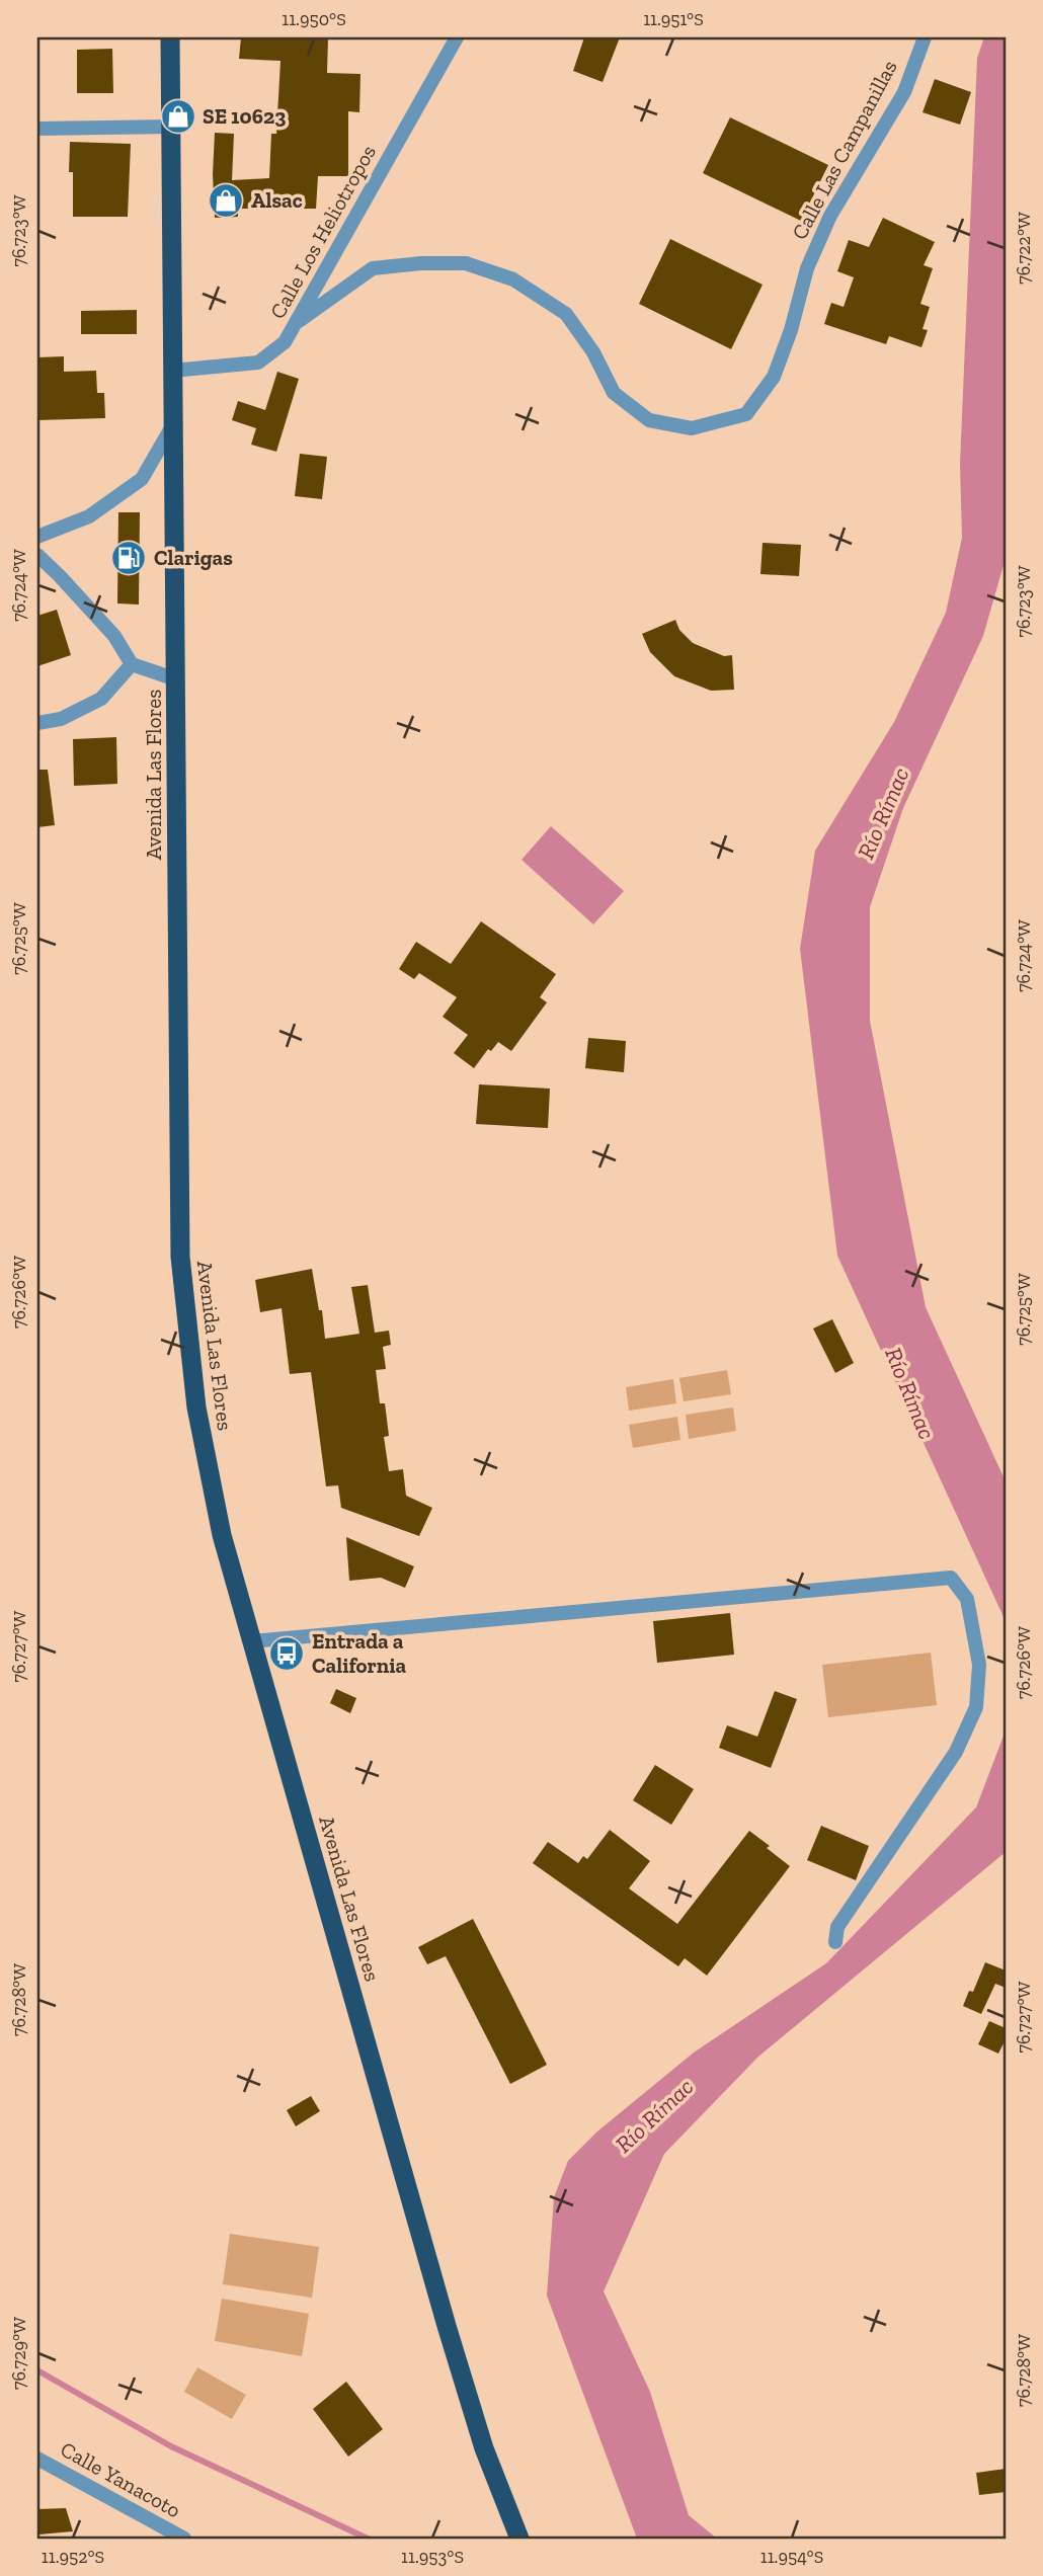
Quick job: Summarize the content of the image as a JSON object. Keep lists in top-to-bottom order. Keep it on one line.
{"streets":{"highway":["Avenida Las Flores"],"street":["Calle Las Campanillas","Calle Los Heliotropos","Calle Yanacoto"]},"crossings":[["Calle Las Campanillas","Calle Los Heliotropos"],["Calle Los Heliotropos","Avenida Las Flores"]],"water":["Río Rímac"],"places":{"shop":["SE 10623","Alsac"],"fuel station":["Clarigas"],"bus stop":["Entrada a California"]},"coordinates":["11.950°S","11.951°S","76.723°W","76.722°W","76.724°W","76.725°W","76.726°W","76.727°W","76.728°W","76.729°W","11.952°S","11.953°S","11.954°S"]}
